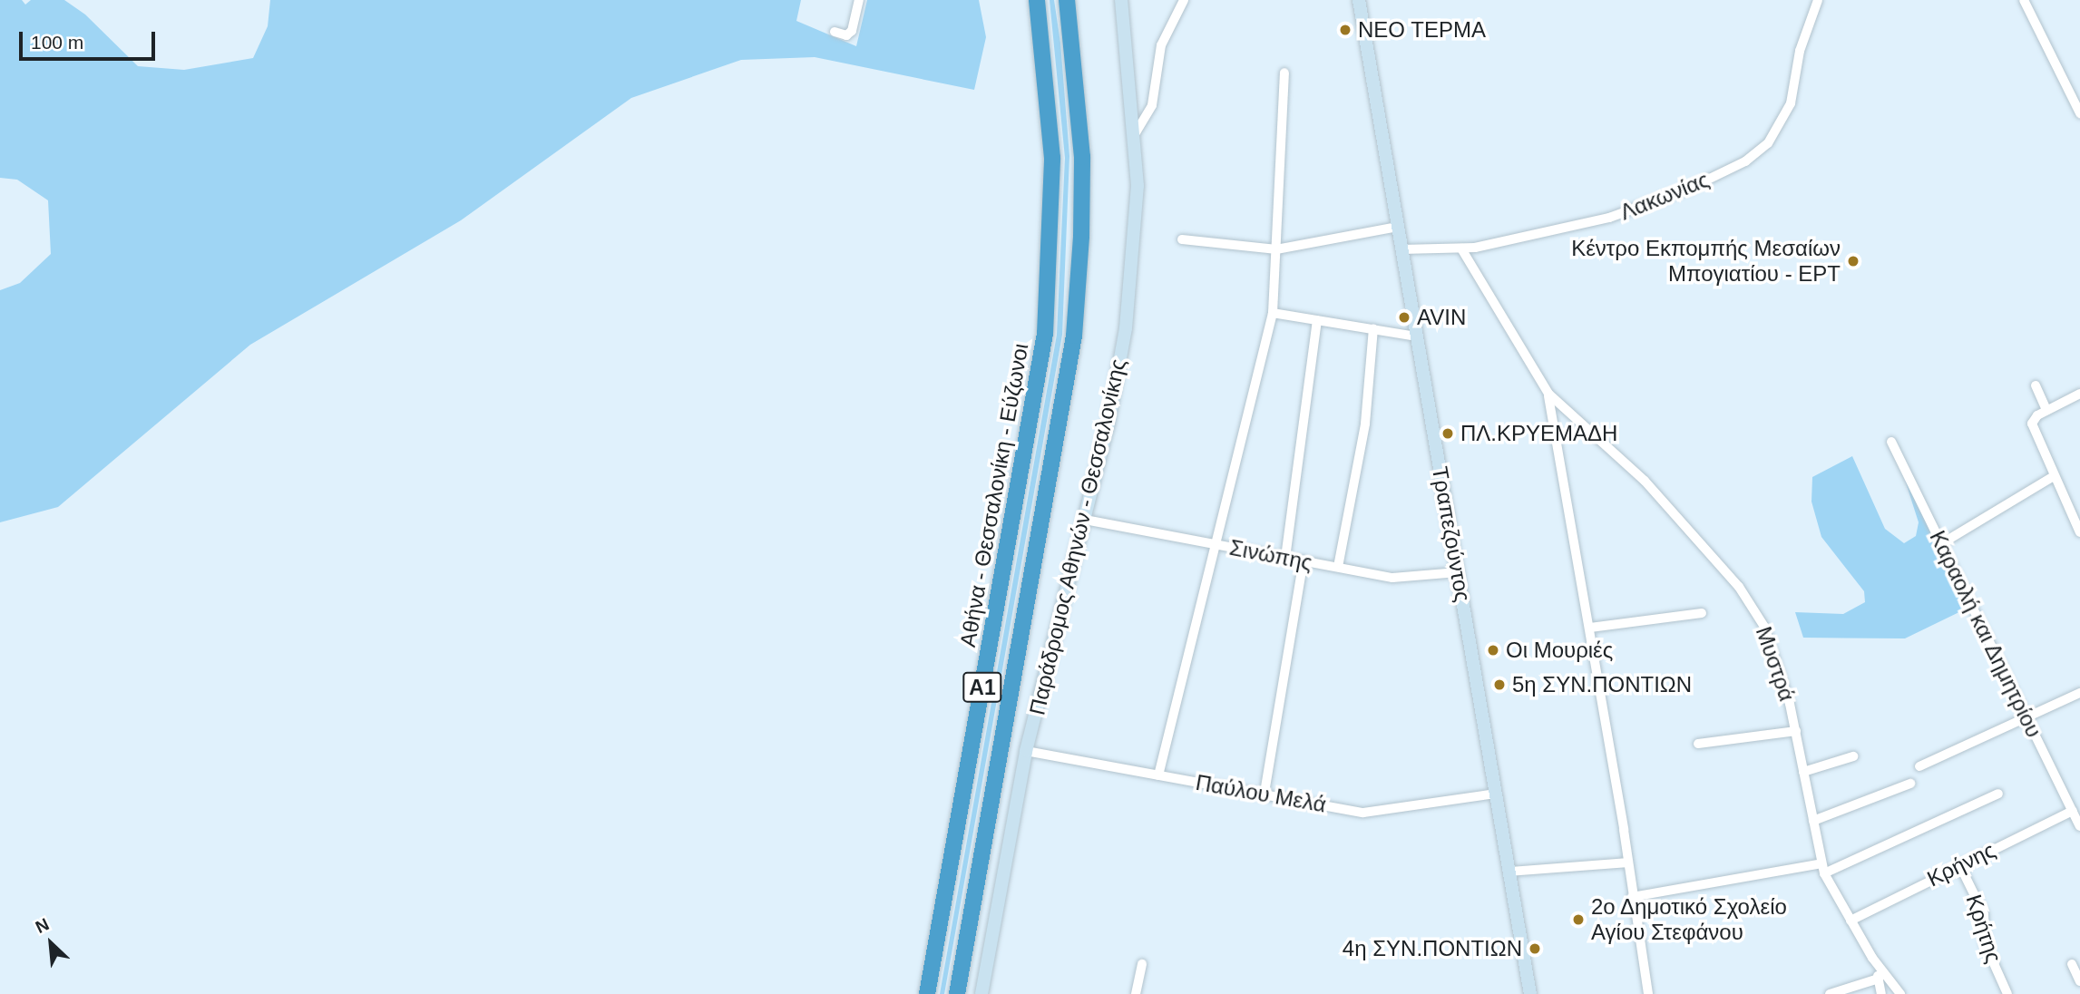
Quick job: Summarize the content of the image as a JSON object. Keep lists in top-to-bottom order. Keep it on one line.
{"streets":{"highway":["Αθήνα - Θεσσαλονίκη - Εύζωνοι","Α1"],"main road":["Τραπεζούντος","Παράδρομος Αθηνών - Θεσσαλονίκης"],"street":["Λακωνίας","Σινώπης","Καραολή και Δημητρίου","Μυστρά","Παύλου Μελά","Κρήνης","Κρήτης"]},"crossings":[["Λακωνίας","Τραπεζούντος"],["Τραπεζούντος","Σινώπης"],["Τραπεζούντος","Παύλου Μελά"],["Παράδρομος Αθηνών - Θεσσαλονίκης","Σινώπης"],["Παράδρομος Αθηνών - Θεσσαλονίκης","Παύλου Μελά"],["Καραολή και Δημητρίου","Κρήνης"],["Μυστρά","Κρήνης"],["Κρήνης","Κρήτης"]],"places":["ΝΕΟ ΤΕΡΜΑ","Κέντρο Εκπομπής Μεσαίων Μπογιατίου - ΕΡΤ","AVIN","ΠΛ.ΚΡΥΕΜΑΔΗ","Οι Μουριές","5η ΣΥΝ.ΠΟΝΤΙΩΝ","2ο Δημοτικό Σχολείο Αγίου Στεφάνου","4η ΣΥΝ.ΠΟΝΤΙΩΝ"],"scale_bar":"100 m","north":"top left"}
